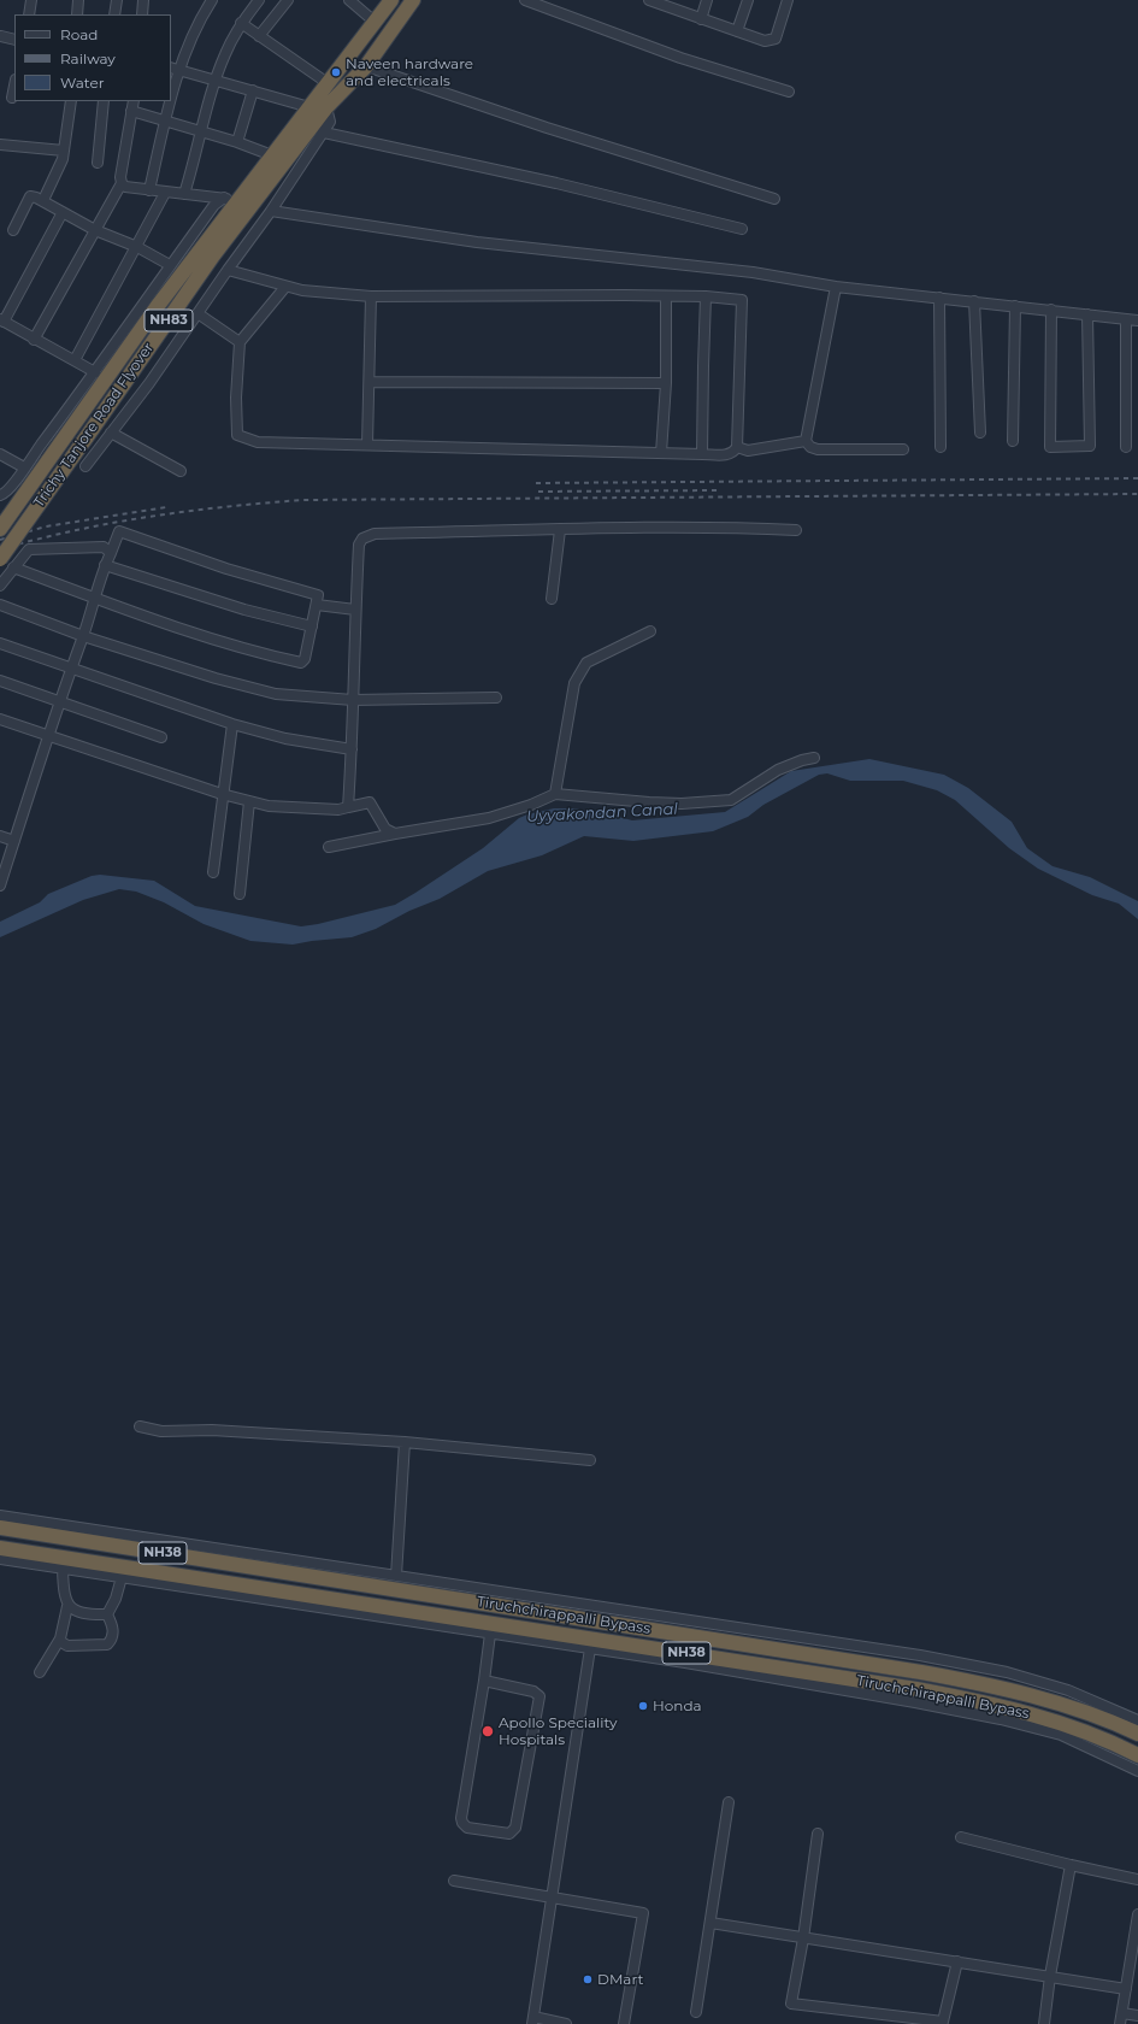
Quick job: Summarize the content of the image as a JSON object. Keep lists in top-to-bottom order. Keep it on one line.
{"streets":{"highway":["NH83","Trichy Tanjore Road Flyover","NH38","Tiruchchirappalli Bypass"]},"crossings":[["NH83","Trichy Tanjore Road Flyover"],["NH38","Tiruchchirappalli Bypass"]],"water":["Uyyakondan Canal"],"places":["Naveen hardware and electricals","Honda","Apollo Speciality Hospitals","DMart"],"legend":["Road","Railway","Water"]}
